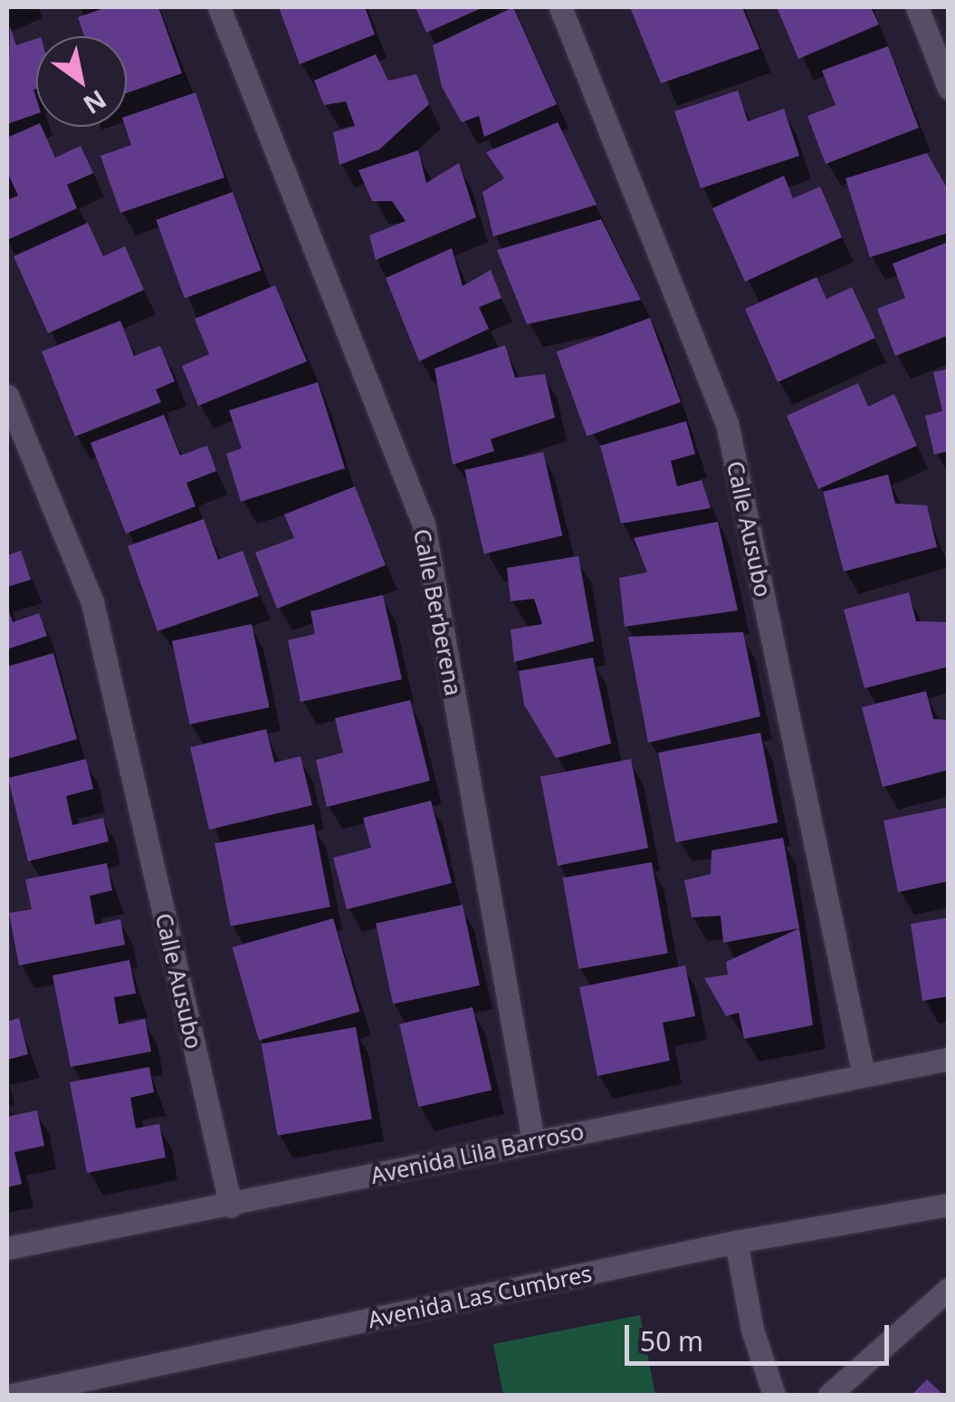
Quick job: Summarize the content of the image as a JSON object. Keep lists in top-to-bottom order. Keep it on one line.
{"streets":{"street":["Calle Ausubo","Calle Berberena","Avenida Lila Barroso","Avenida Las Cumbres"]},"crossings":[["Calle Ausubo","Avenida Lila Barroso"],["Calle Berberena","Avenida Lila Barroso"]],"scale_bar":"50 m","north":"bottom right"}
